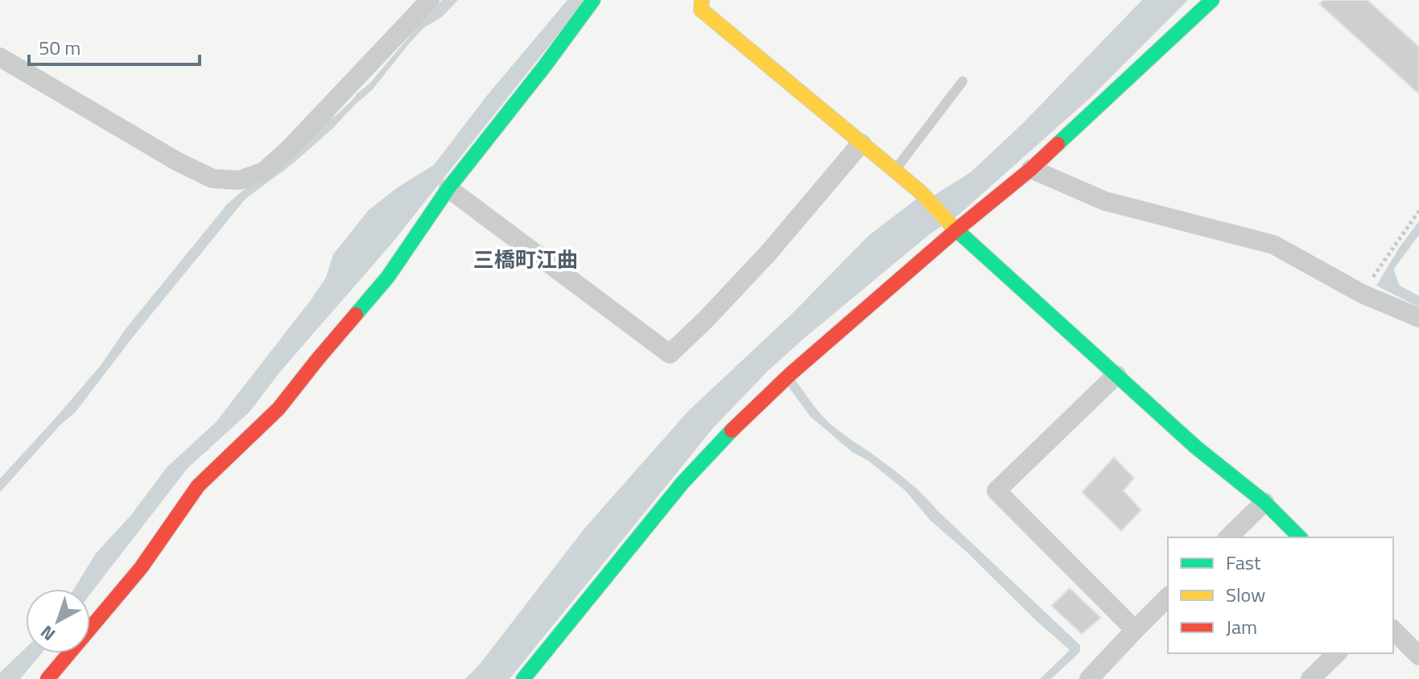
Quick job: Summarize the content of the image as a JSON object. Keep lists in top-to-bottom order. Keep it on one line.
{"districts":["三橋町江曲"],"legend":["Fast","Slow","Jam"],"scale_bar":"50 m","north":"bottom left"}
